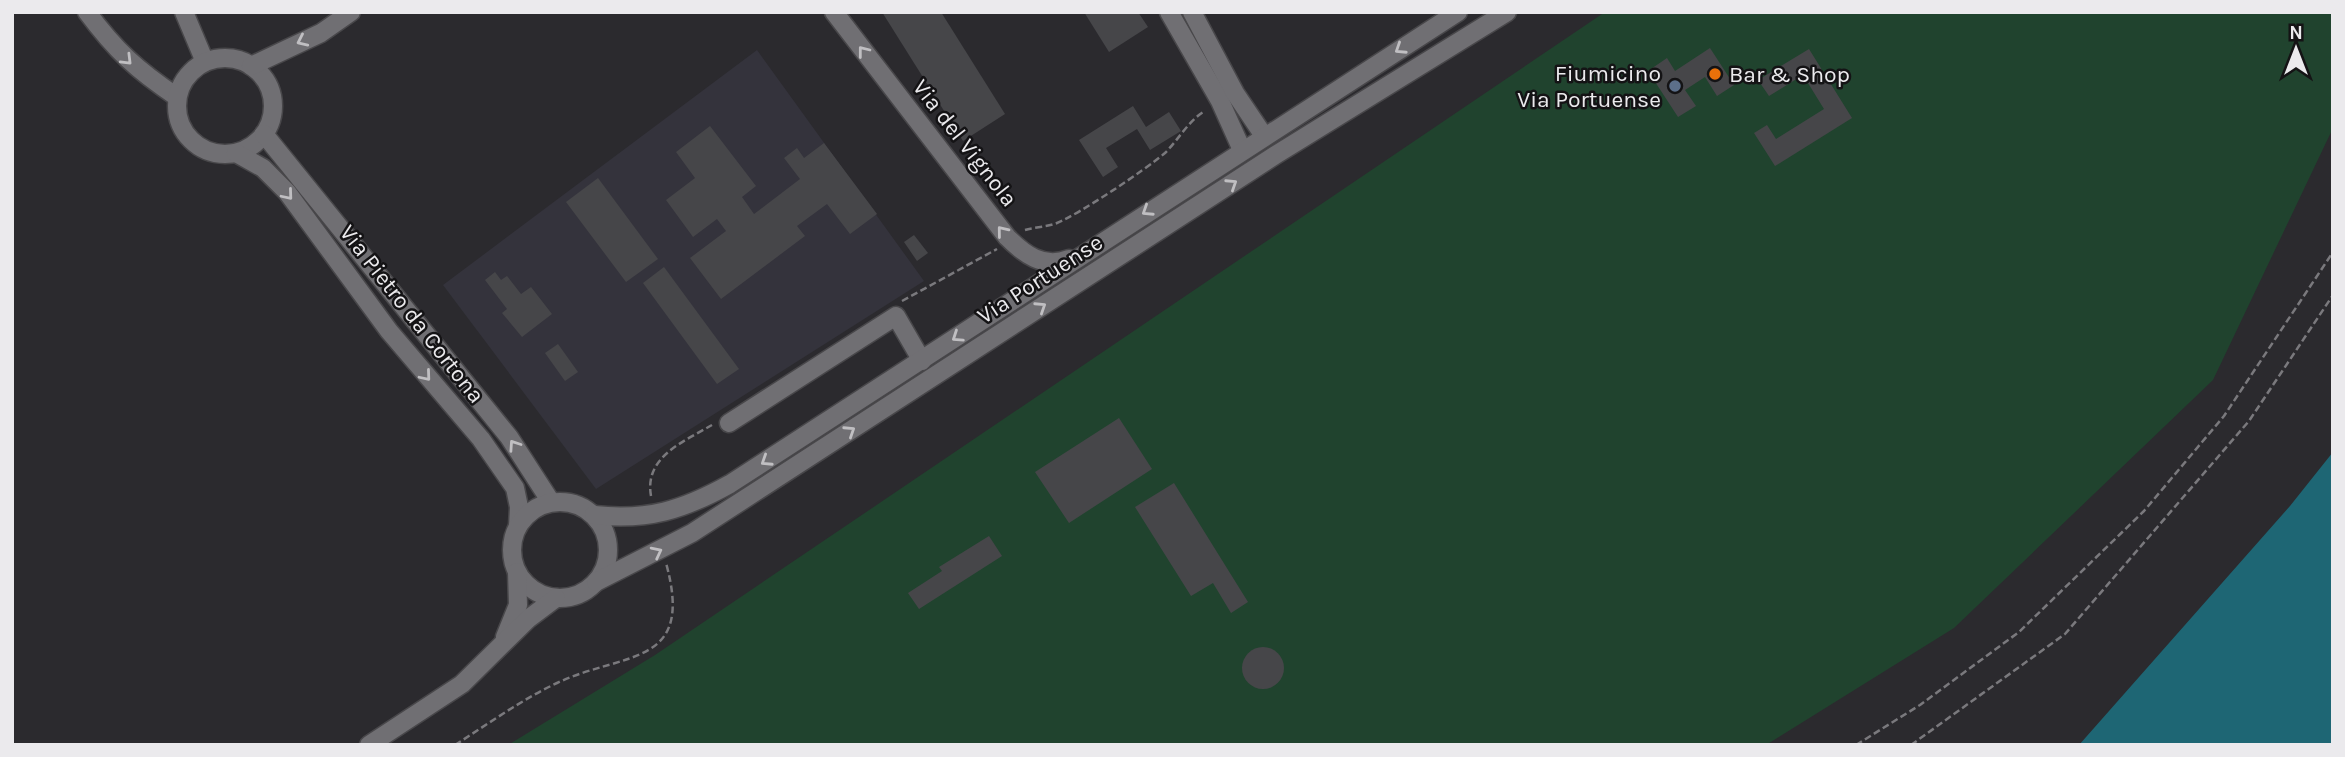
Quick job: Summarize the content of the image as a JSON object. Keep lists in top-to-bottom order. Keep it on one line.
{"streets":{"street":["Via del Vignola","Via Portuense","Via Pietro da Cortona"]},"crossings":[["Via del Vignola","Via Portuense"],["Via Portuense","Via Pietro da Cortona"]],"one_way":["Via del Vignola"],"places":["Bar & Shop","Fiumicino Via Portuense"],"north":"top"}
